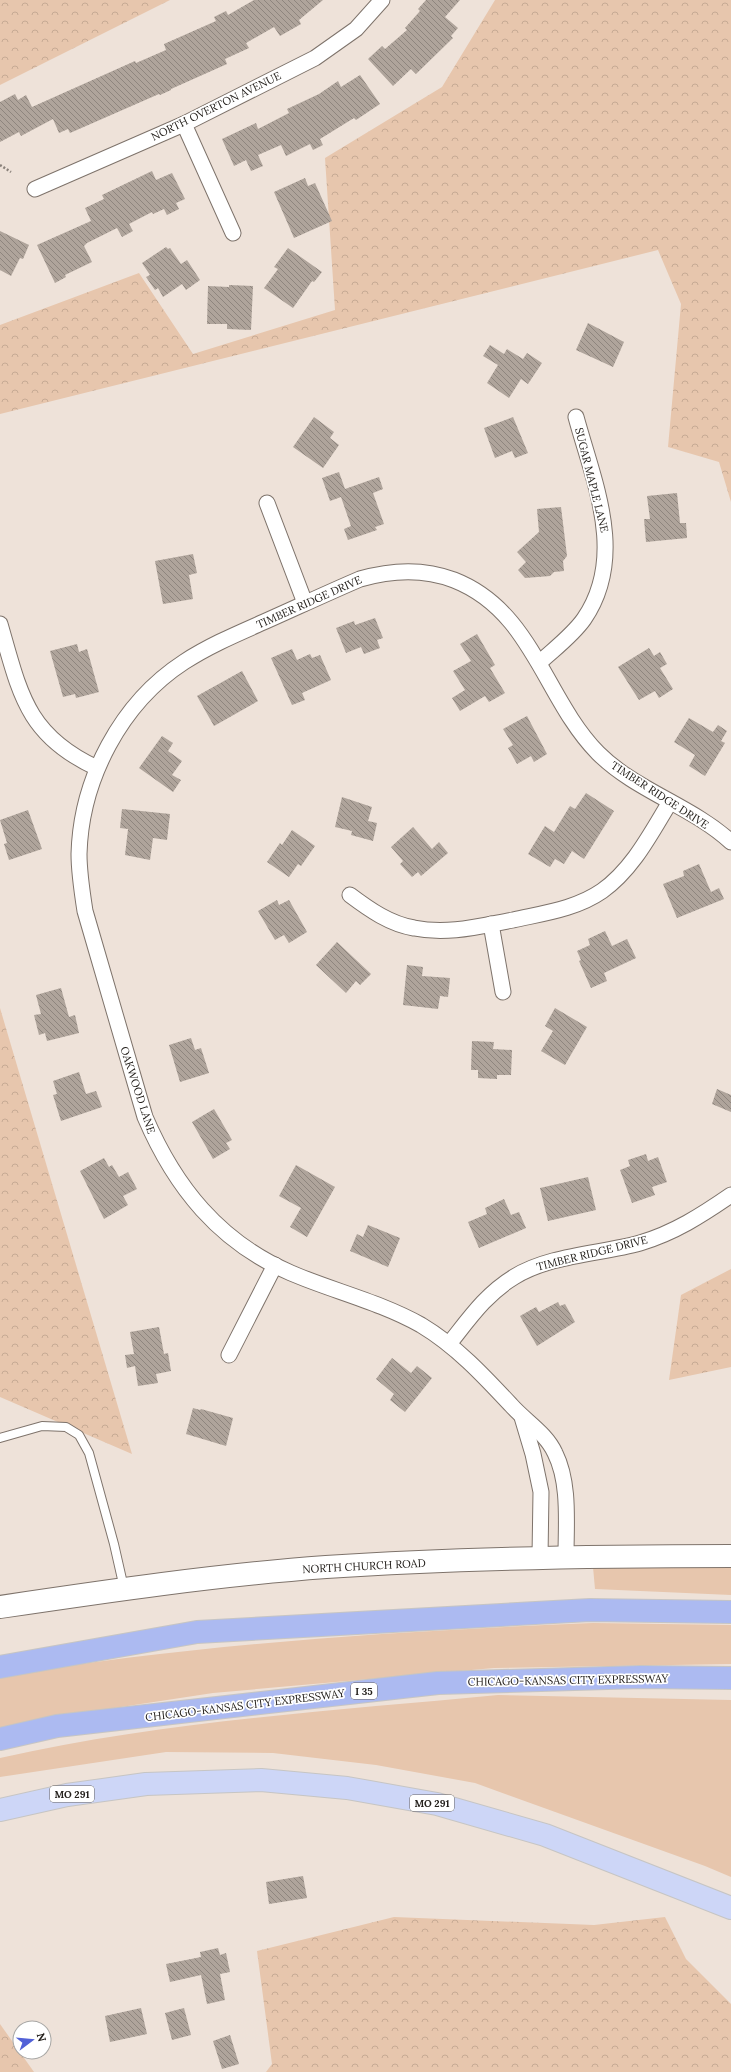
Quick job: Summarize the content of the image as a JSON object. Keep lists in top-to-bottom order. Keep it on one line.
{"streets":{"highway":["CHICAGO-KANSAS CITY EXPRESSWAY","I 35"],"main road":["NORTH CHURCH ROAD","MO 291"],"street":["NORTH OVERTON AVENUE","SUGAR MAPLE LANE","TIMBER RIDGE DRIVE","OAKWOOD LANE"]},"crossings":[["SUGAR MAPLE LANE","TIMBER RIDGE DRIVE"],["TIMBER RIDGE DRIVE","OAKWOOD LANE"],["OAKWOOD LANE","NORTH CHURCH ROAD"]],"north":"right"}
